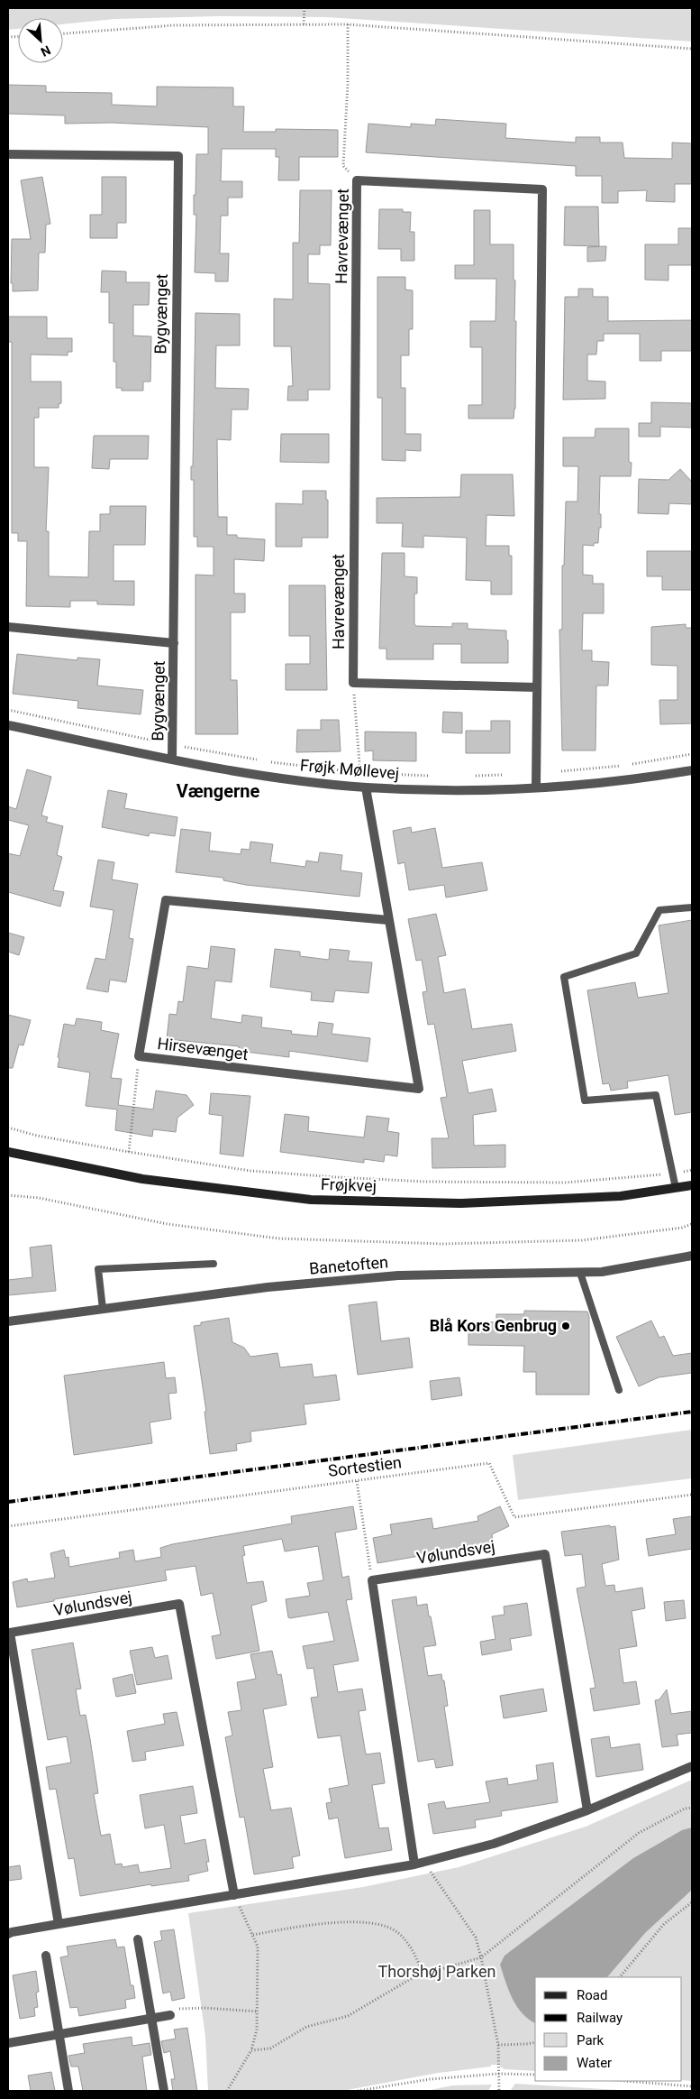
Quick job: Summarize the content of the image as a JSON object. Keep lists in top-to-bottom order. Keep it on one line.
{"streets":{"street":["Havrevænget","Bygvænget","Frøjk Møllevej","Hirsevænget","Frøjkvej","Banetoften","Vølundsvej"],"path":["Sortestien"]},"crossings":[["Havrevænget","Frøjk Møllevej"],["Bygvænget","Frøjk Møllevej"],["Frøjk Møllevej","Hirsevænget"]],"districts":["Vængerne"],"parks":["Thorshøj Parken"],"places":["Blå Kors Genbrug"],"legend":["Road","Railway","Park","Water"],"north":"bottom right"}
